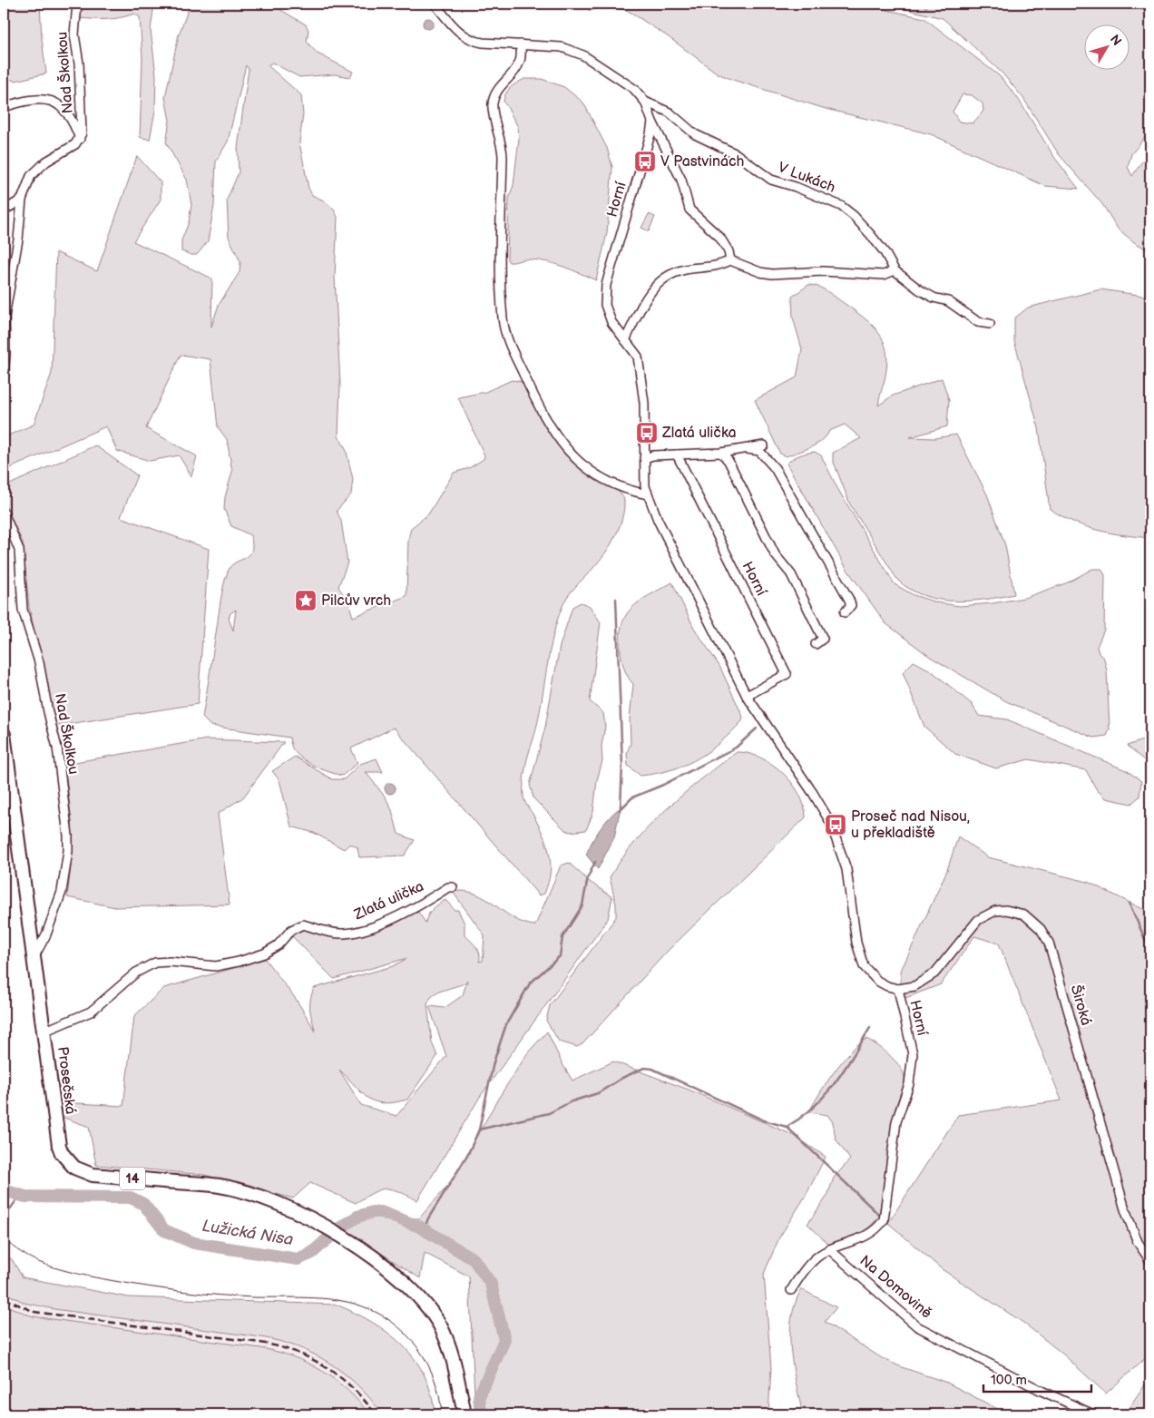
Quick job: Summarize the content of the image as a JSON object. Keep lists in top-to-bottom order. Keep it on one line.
{"streets":{"main road":["Prosečská","14"],"street":["Nad Školkou","V Lukách","Horní","Zlatá ulička","Široká","Na Domovině"]},"crossings":[["Nad Školkou","Prosečská"],["Horní","Široká"],["Horní","Na Domovině"],["Zlatá ulička","Prosečská"]],"water":["Lužická Nisa"],"places":{"bus stop":["V Pastvinách","Zlatá ulička","Proseč nad Nisou, u překladiště"],"place":["Pilcův vrch"]},"scale_bar":"100 m","north":"top right"}
